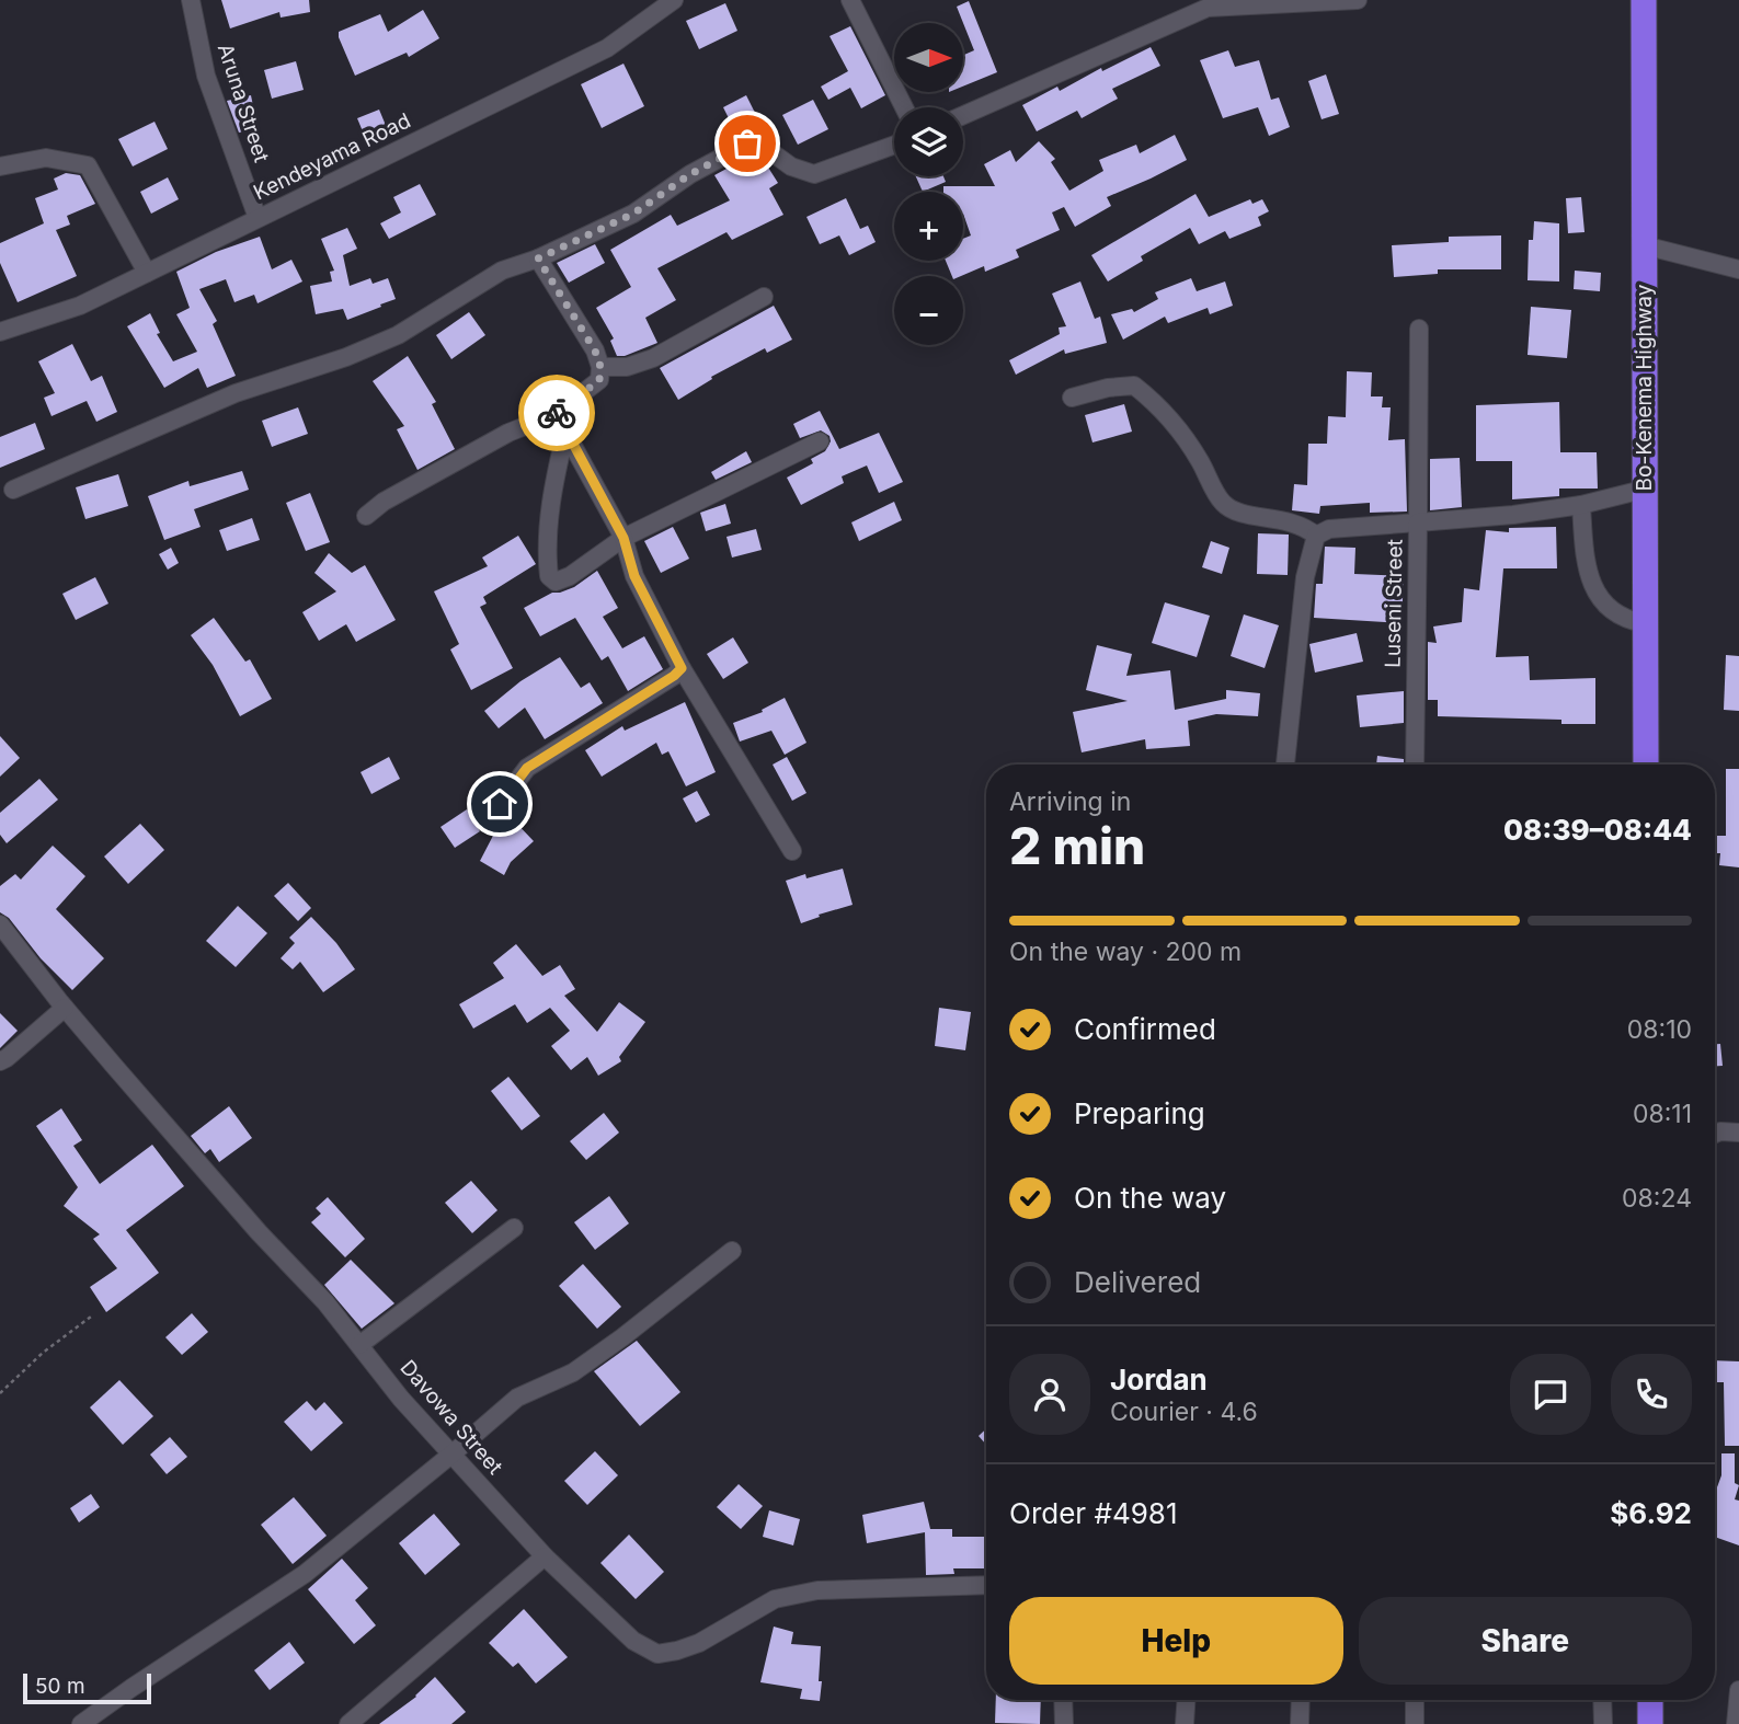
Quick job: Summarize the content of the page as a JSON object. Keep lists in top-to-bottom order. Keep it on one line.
{"streets":{"highway":["Bo-Kenema Highway"],"street":["Aruna Street","Kendeyama Road","Luseni Street","Davowa Street"]},"crossings":[["Aruna Street","Kendeyama Road"],["Bo-Kenema Highway","Luseni Street"]],"scale_bar":"50 m","north":"right","page":{"map_buttons":["+","−"],"heading":["2 min","Arriving in","08:39–08:44"],"panel":["Jordan","Courier · 4.6","Order #4981","$6.92"],"bar":"On the way · 200 m","list":[["Confirmed","08:10"],["Preparing","08:11"],["On the way","08:24"],"Delivered"],"buttons":["Help","Share"],"scale":"50 m"}}
